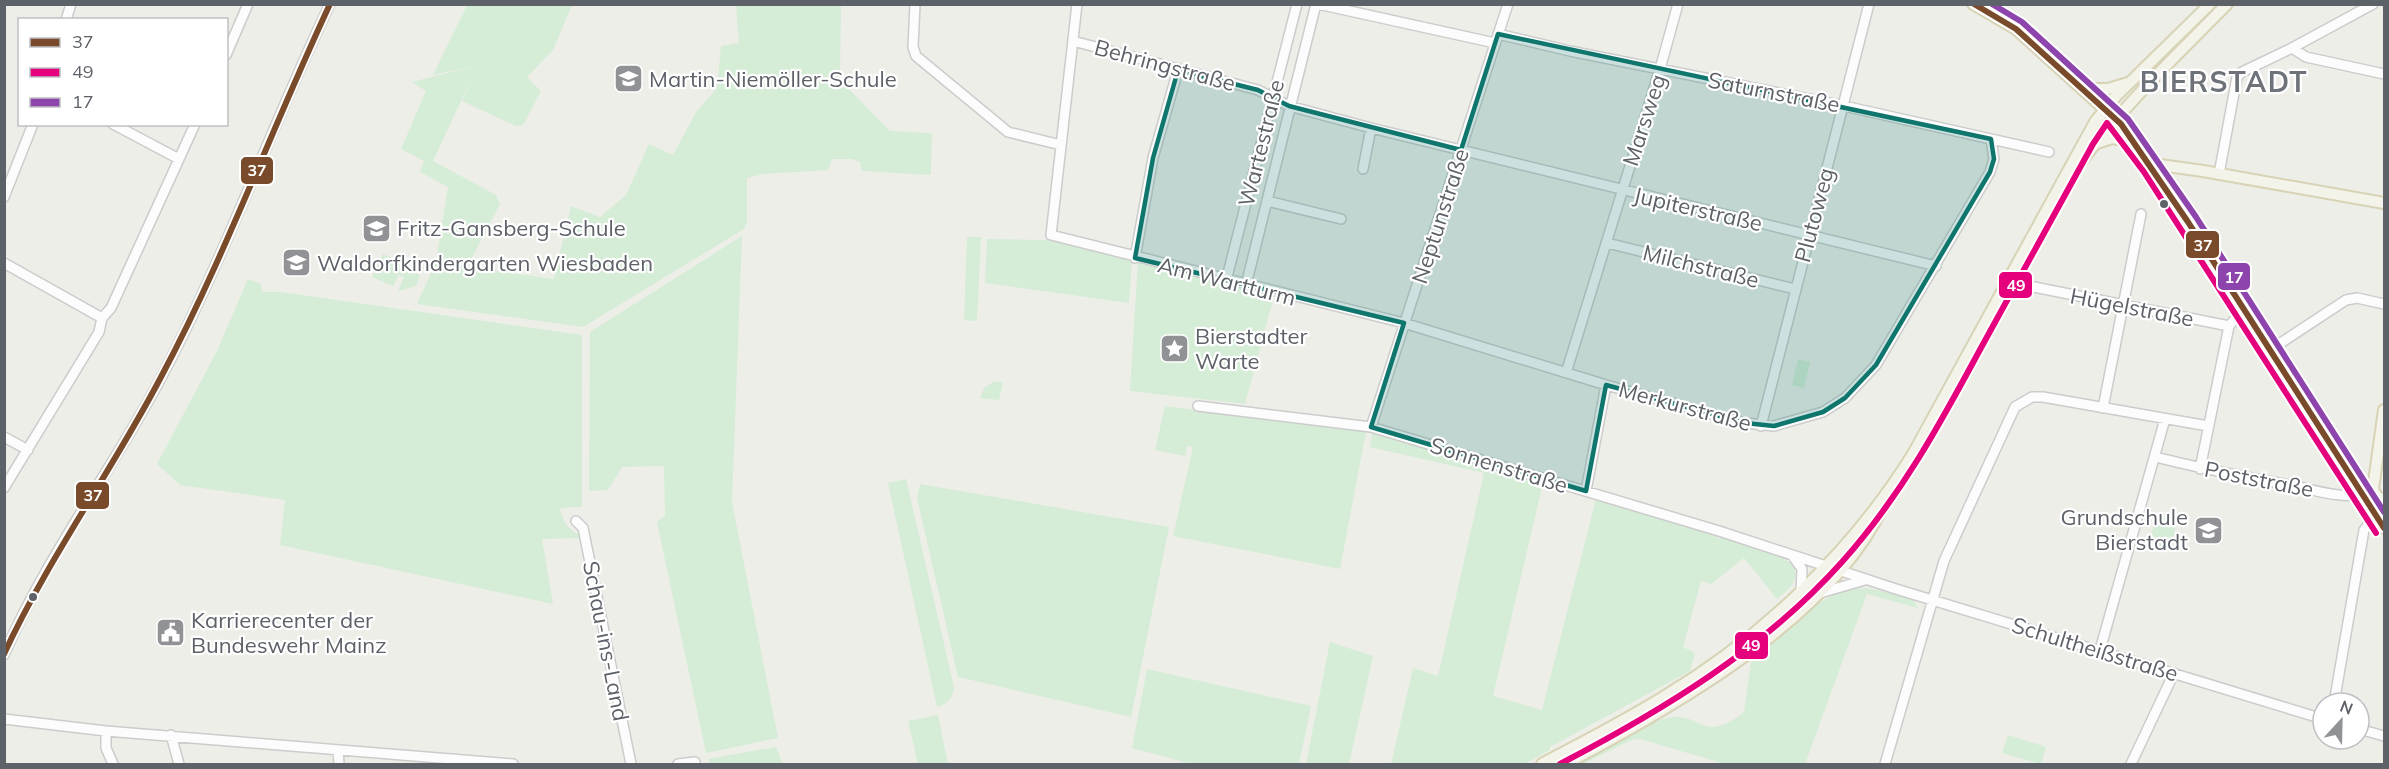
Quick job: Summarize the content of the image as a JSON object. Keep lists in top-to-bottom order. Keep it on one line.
{"streets":{"street":["Behringstraße","Saturnstraße","Marsweg","Wartestraße","Jupiterstraße","Plutoweg","Neptunstraße","Milchstraße","Am Wartturm","Hügelstraße","Merkurstraße","Sonnenstraße","Poststraße","Schau-ins-Land","Schultheißstraße"]},"crossings":[["Behringstraße","Wartestraße"],["Behringstraße","Jupiterstraße"],["Saturnstraße","Marsweg"],["Saturnstraße","Wartestraße"],["Saturnstraße","Plutoweg"],["Saturnstraße","Neptunstraße"],["Saturnstraße","Merkurstraße"],["Marsweg","Jupiterstraße"],["Marsweg","Milchstraße"],["Marsweg","Merkurstraße"],["Wartestraße","Am Wartturm"],["Jupiterstraße","Plutoweg"],["Jupiterstraße","Neptunstraße"],["Jupiterstraße","Merkurstraße"],["Plutoweg","Milchstraße"],["Plutoweg","Merkurstraße"],["Neptunstraße","Am Wartturm"],["Neptunstraße","Merkurstraße"],["Neptunstraße","Sonnenstraße"],["Am Wartturm","Merkurstraße"],["Sonnenstraße","Schultheißstraße"]],"districts":["BIERSTADT"],"places":{"school or university":["Martin-Niemöller-Schule","Fritz-Gansberg-Schule","Waldorfkindergarten Wiesbaden","Grundschule Bierstadt"],"place":["Bierstadter Warte"],"public building":["Karrierecenter der Bundeswehr Mainz"]},"lines":["transit line 37","transit line 17","transit line 49"],"legend":["37","49","17"],"north":"top"}
